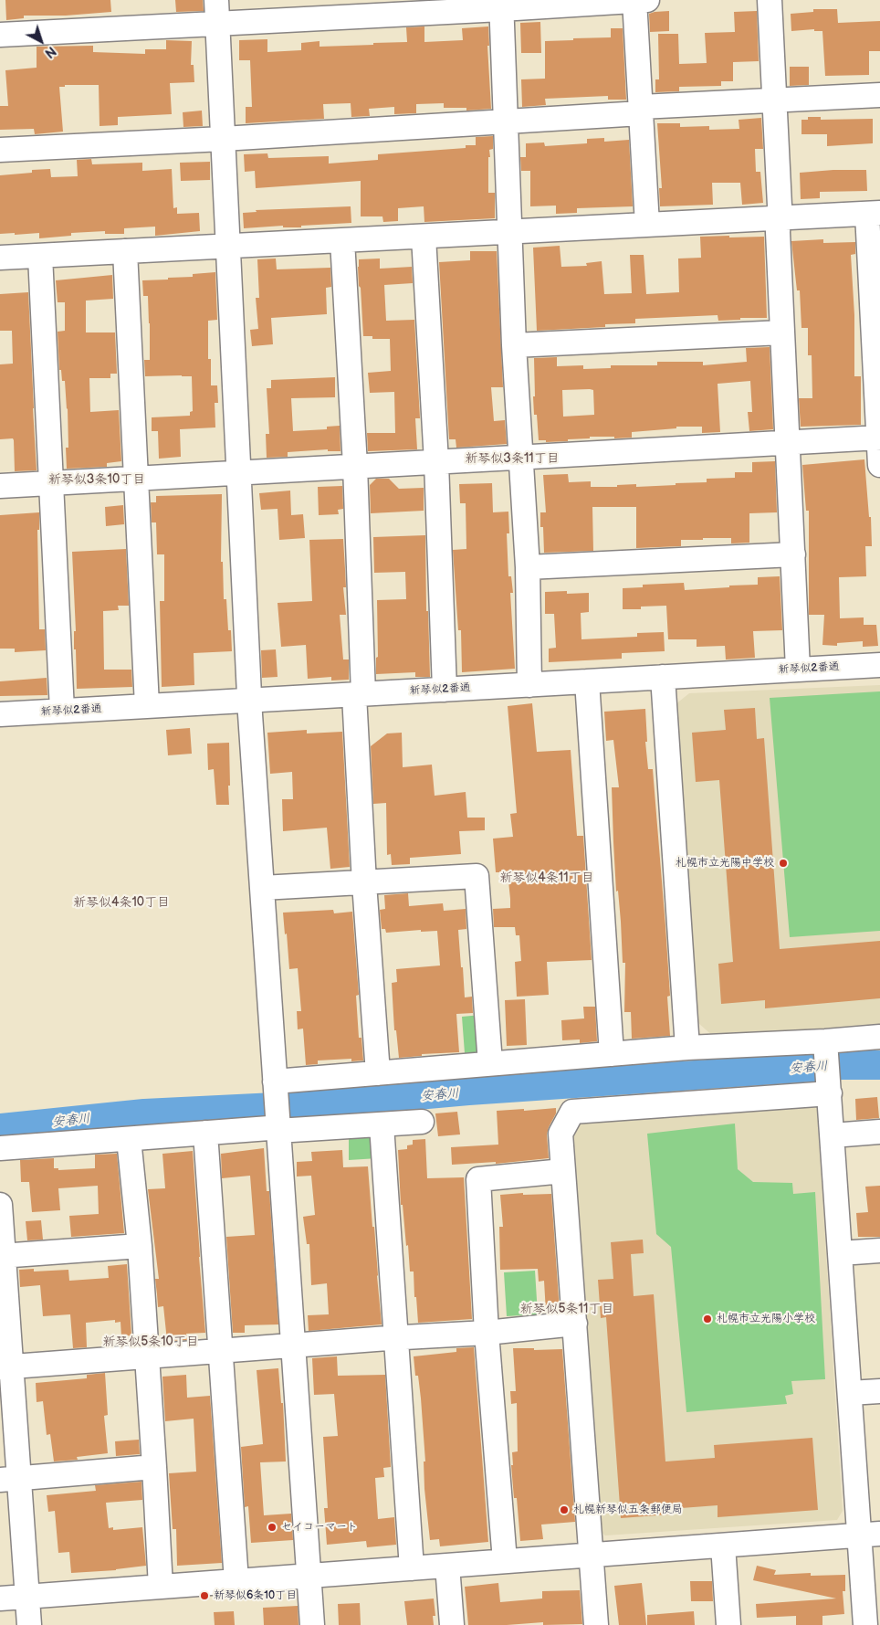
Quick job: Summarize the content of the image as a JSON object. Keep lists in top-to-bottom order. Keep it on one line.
{"streets":{"street":["新琴似2番通"]},"districts":["新琴似3条11丁目","新琴似3条10丁目","新琴似4条11丁目","新琴似4条10丁目","新琴似5条11丁目","新琴似5条10丁目"],"water":["安春川"],"places":["札幌市立光陽中学校","札幌市立光陽小学校","札幌新琴似五条郵便局","セイコーマート","新琴似6条10丁目"],"north":"bottom right"}
